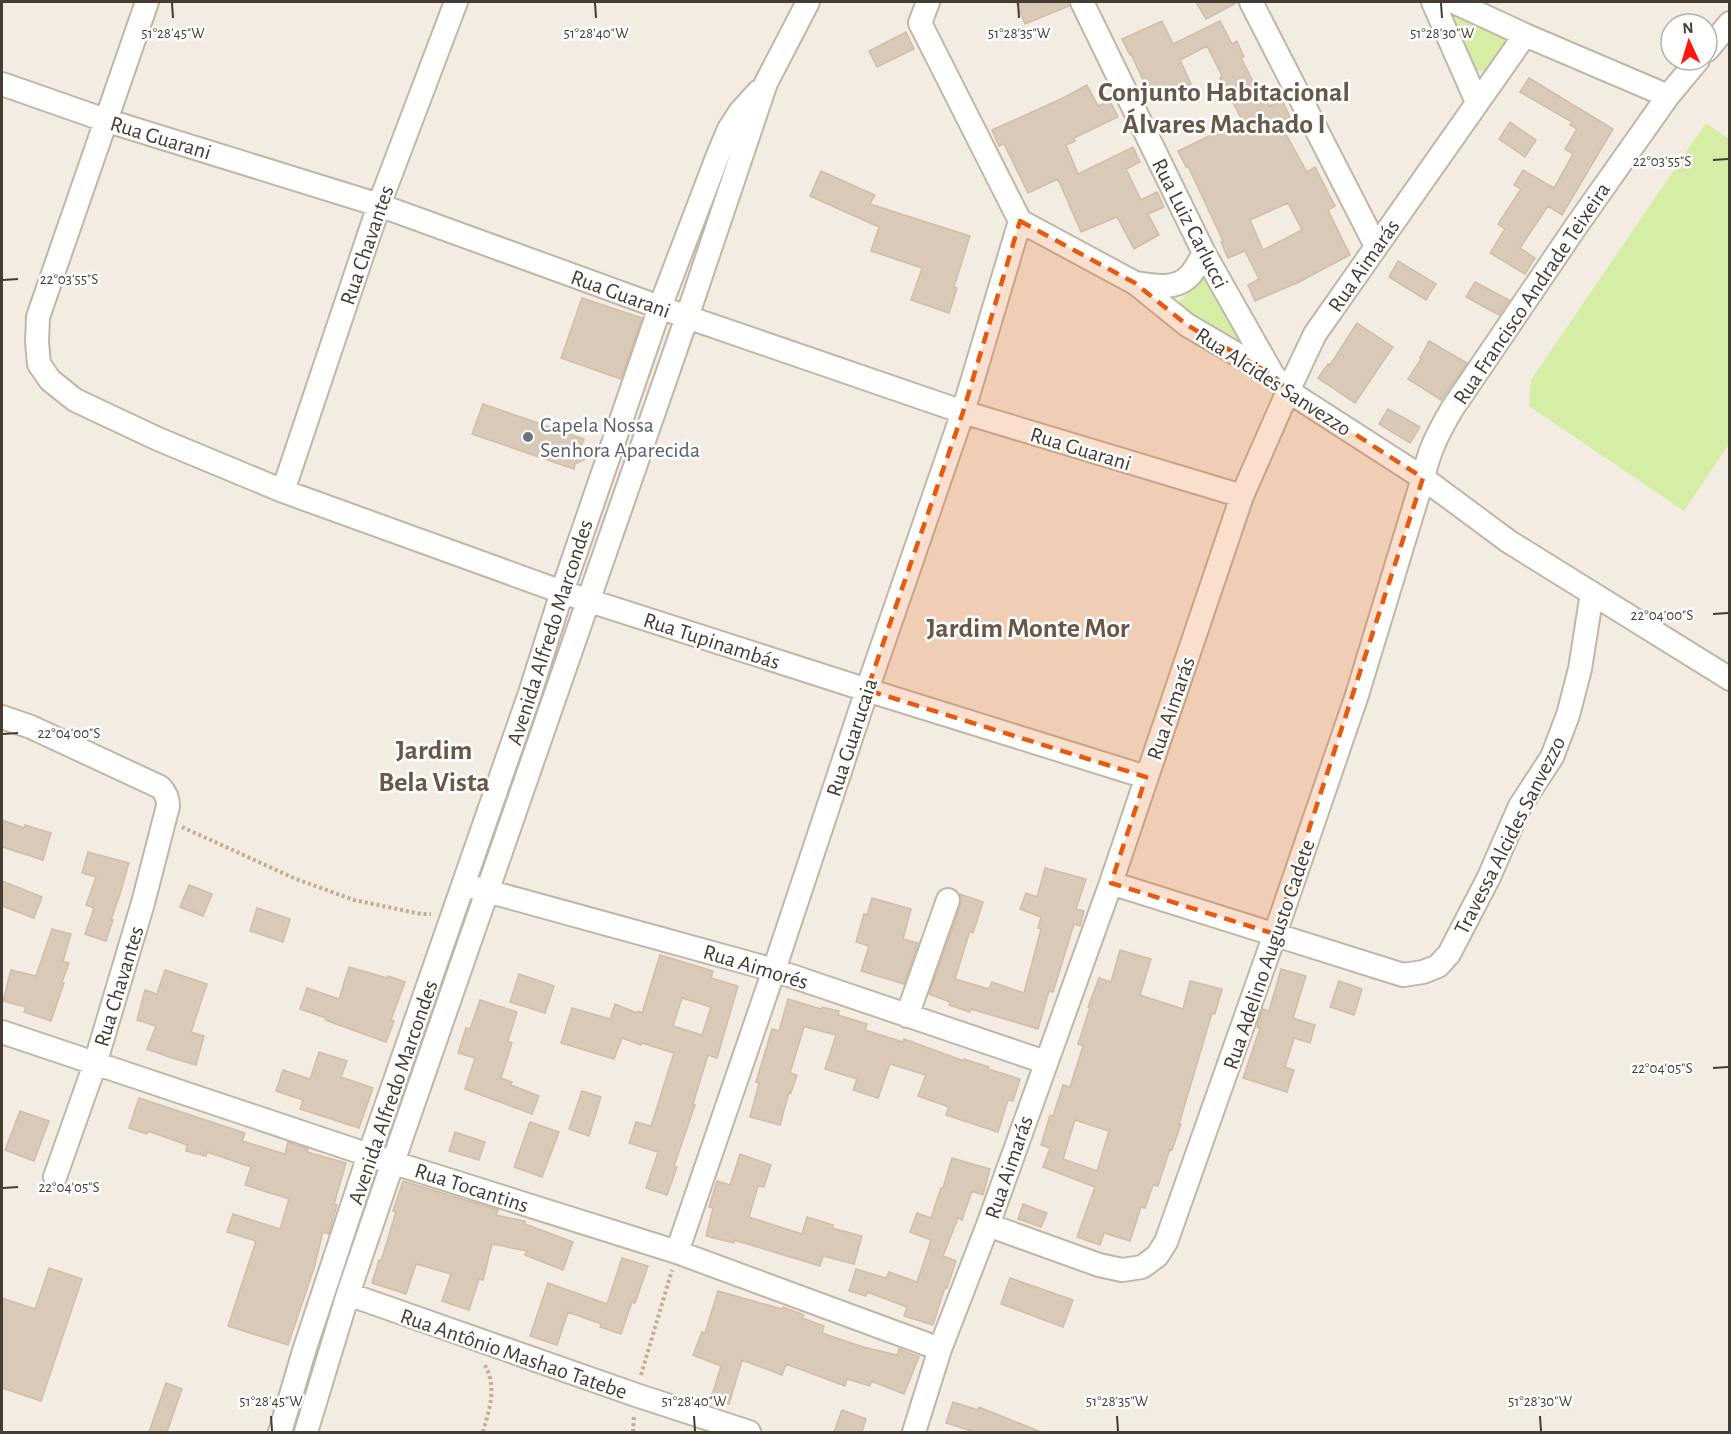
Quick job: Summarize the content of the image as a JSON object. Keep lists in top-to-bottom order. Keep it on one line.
{"streets":{"street":["Rua Guarani","Rua Luiz Carlucci","Rua Chavantes","Rua Aimarás","Rua Francisco Andrade Teixeira","Rua Alcides Sanvezzo","Avenida Alfredo Marcondes","Rua Tupinambás","Rua Guarucaia","Travessa Alcides Sanvezzo","Rua Adelino Augusto Cadete","Rua Aimorés","Rua Tocantins","Rua Antônio Mashao Tatebe"]},"crossings":[["Rua Guarani","Rua Chavantes"],["Rua Guarani","Rua Aimarás"],["Rua Guarani","Avenida Alfredo Marcondes"],["Rua Guarani","Rua Tupinambás"],["Rua Guarani","Rua Guarucaia"],["Rua Luiz Carlucci","Rua Aimarás"],["Rua Luiz Carlucci","Rua Alcides Sanvezzo"],["Rua Chavantes","Rua Tupinambás"],["Rua Chavantes","Rua Tocantins"],["Rua Aimarás","Rua Alcides Sanvezzo"],["Rua Aimarás","Rua Tupinambás"],["Rua Aimarás","Rua Adelino Augusto Cadete"],["Rua Aimarás","Rua Aimorés"],["Rua Aimarás","Rua Tocantins"],["Rua Francisco Andrade Teixeira","Rua Alcides Sanvezzo"],["Rua Francisco Andrade Teixeira","Rua Adelino Augusto Cadete"],["Rua Alcides Sanvezzo","Rua Guarucaia"],["Rua Alcides Sanvezzo","Travessa Alcides Sanvezzo"],["Rua Alcides Sanvezzo","Rua Adelino Augusto Cadete"],["Avenida Alfredo Marcondes","Rua Tupinambás"],["Avenida Alfredo Marcondes","Rua Aimorés"],["Avenida Alfredo Marcondes","Rua Tocantins"],["Avenida Alfredo Marcondes","Rua Antônio Mashao Tatebe"],["Rua Tupinambás","Rua Guarucaia"],["Rua Guarucaia","Rua Aimorés"],["Rua Guarucaia","Rua Tocantins"],["Travessa Alcides Sanvezzo","Rua Adelino Augusto Cadete"]],"districts":["Conjunto Habitacional Álvares Machado I","Jardim Monte Mor","Jardim Bela Vista"],"places":["Capela Nossa Senhora Aparecida"],"north":"top","coordinates":["51°28'45\"W","51°28'40\"W","51°28'35\"W","51°28'30\"W","22°03'55\"S","22°04'00\"S","22°04'05\"S"]}
